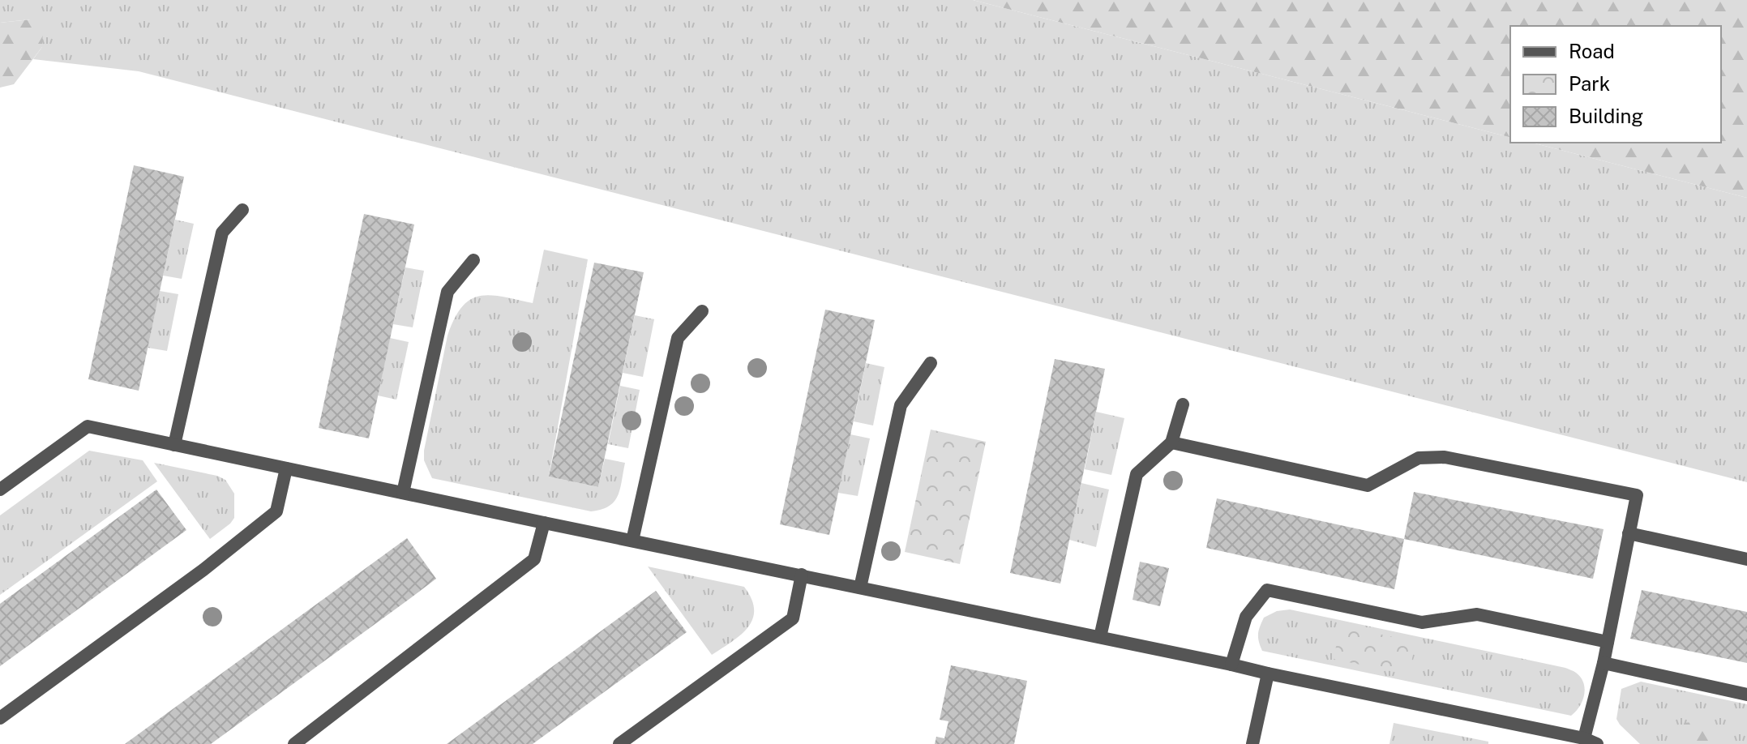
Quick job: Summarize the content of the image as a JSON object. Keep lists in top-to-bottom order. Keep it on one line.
{"legend":["Road","Park","Building"]}
